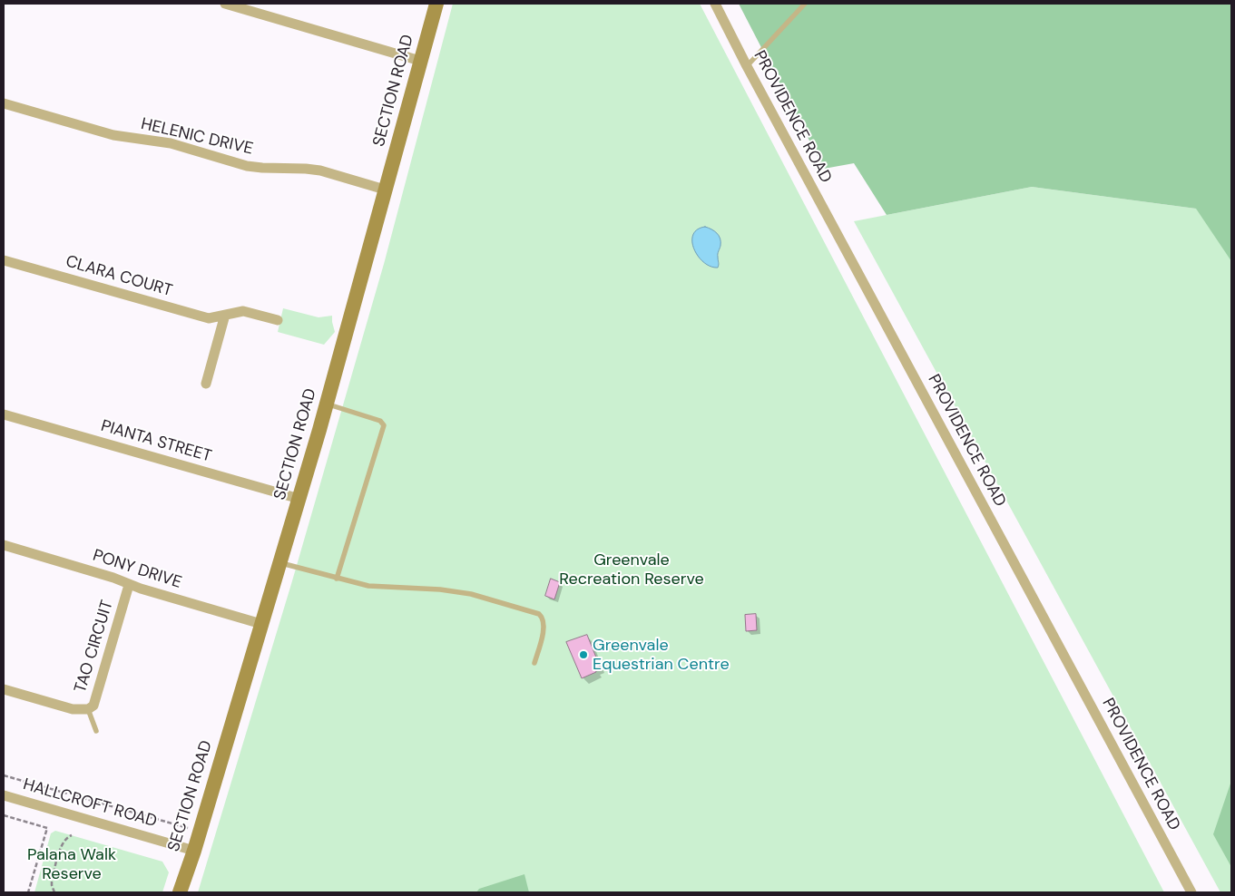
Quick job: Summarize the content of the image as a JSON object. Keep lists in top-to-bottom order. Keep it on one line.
{"streets":{"street":["SECTION ROAD","PROVIDENCE ROAD","HELENIC DRIVE","CLARA COURT","PIANTA STREET","PONY DRIVE","TAO CIRCUIT","HALLCROFT ROAD"]},"crossings":[["SECTION ROAD","HELENIC DRIVE"],["SECTION ROAD","PIANTA STREET"],["SECTION ROAD","PONY DRIVE"],["SECTION ROAD","HALLCROFT ROAD"],["PONY DRIVE","TAO CIRCUIT"]],"parks":["Greenvale Recreation Reserve","Palana Walk Reserve"],"places":["Greenvale Equestrian Centre"]}
